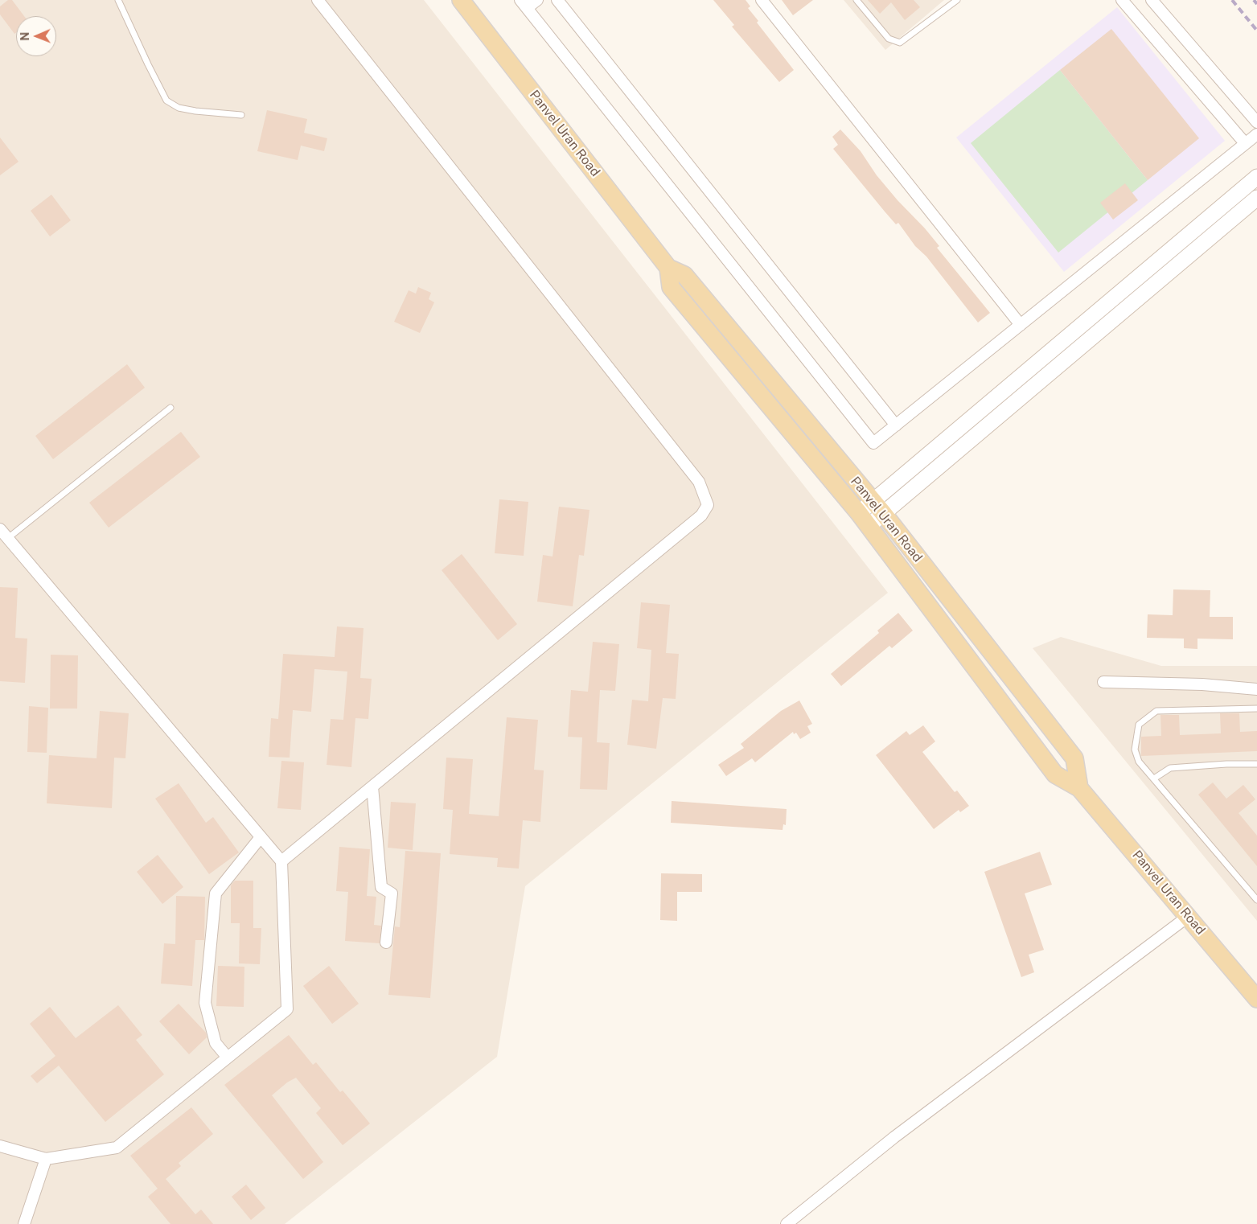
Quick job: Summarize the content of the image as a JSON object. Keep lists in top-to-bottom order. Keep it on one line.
{"streets":{"main road":["Panvel Uran Road"]},"north":"left"}
